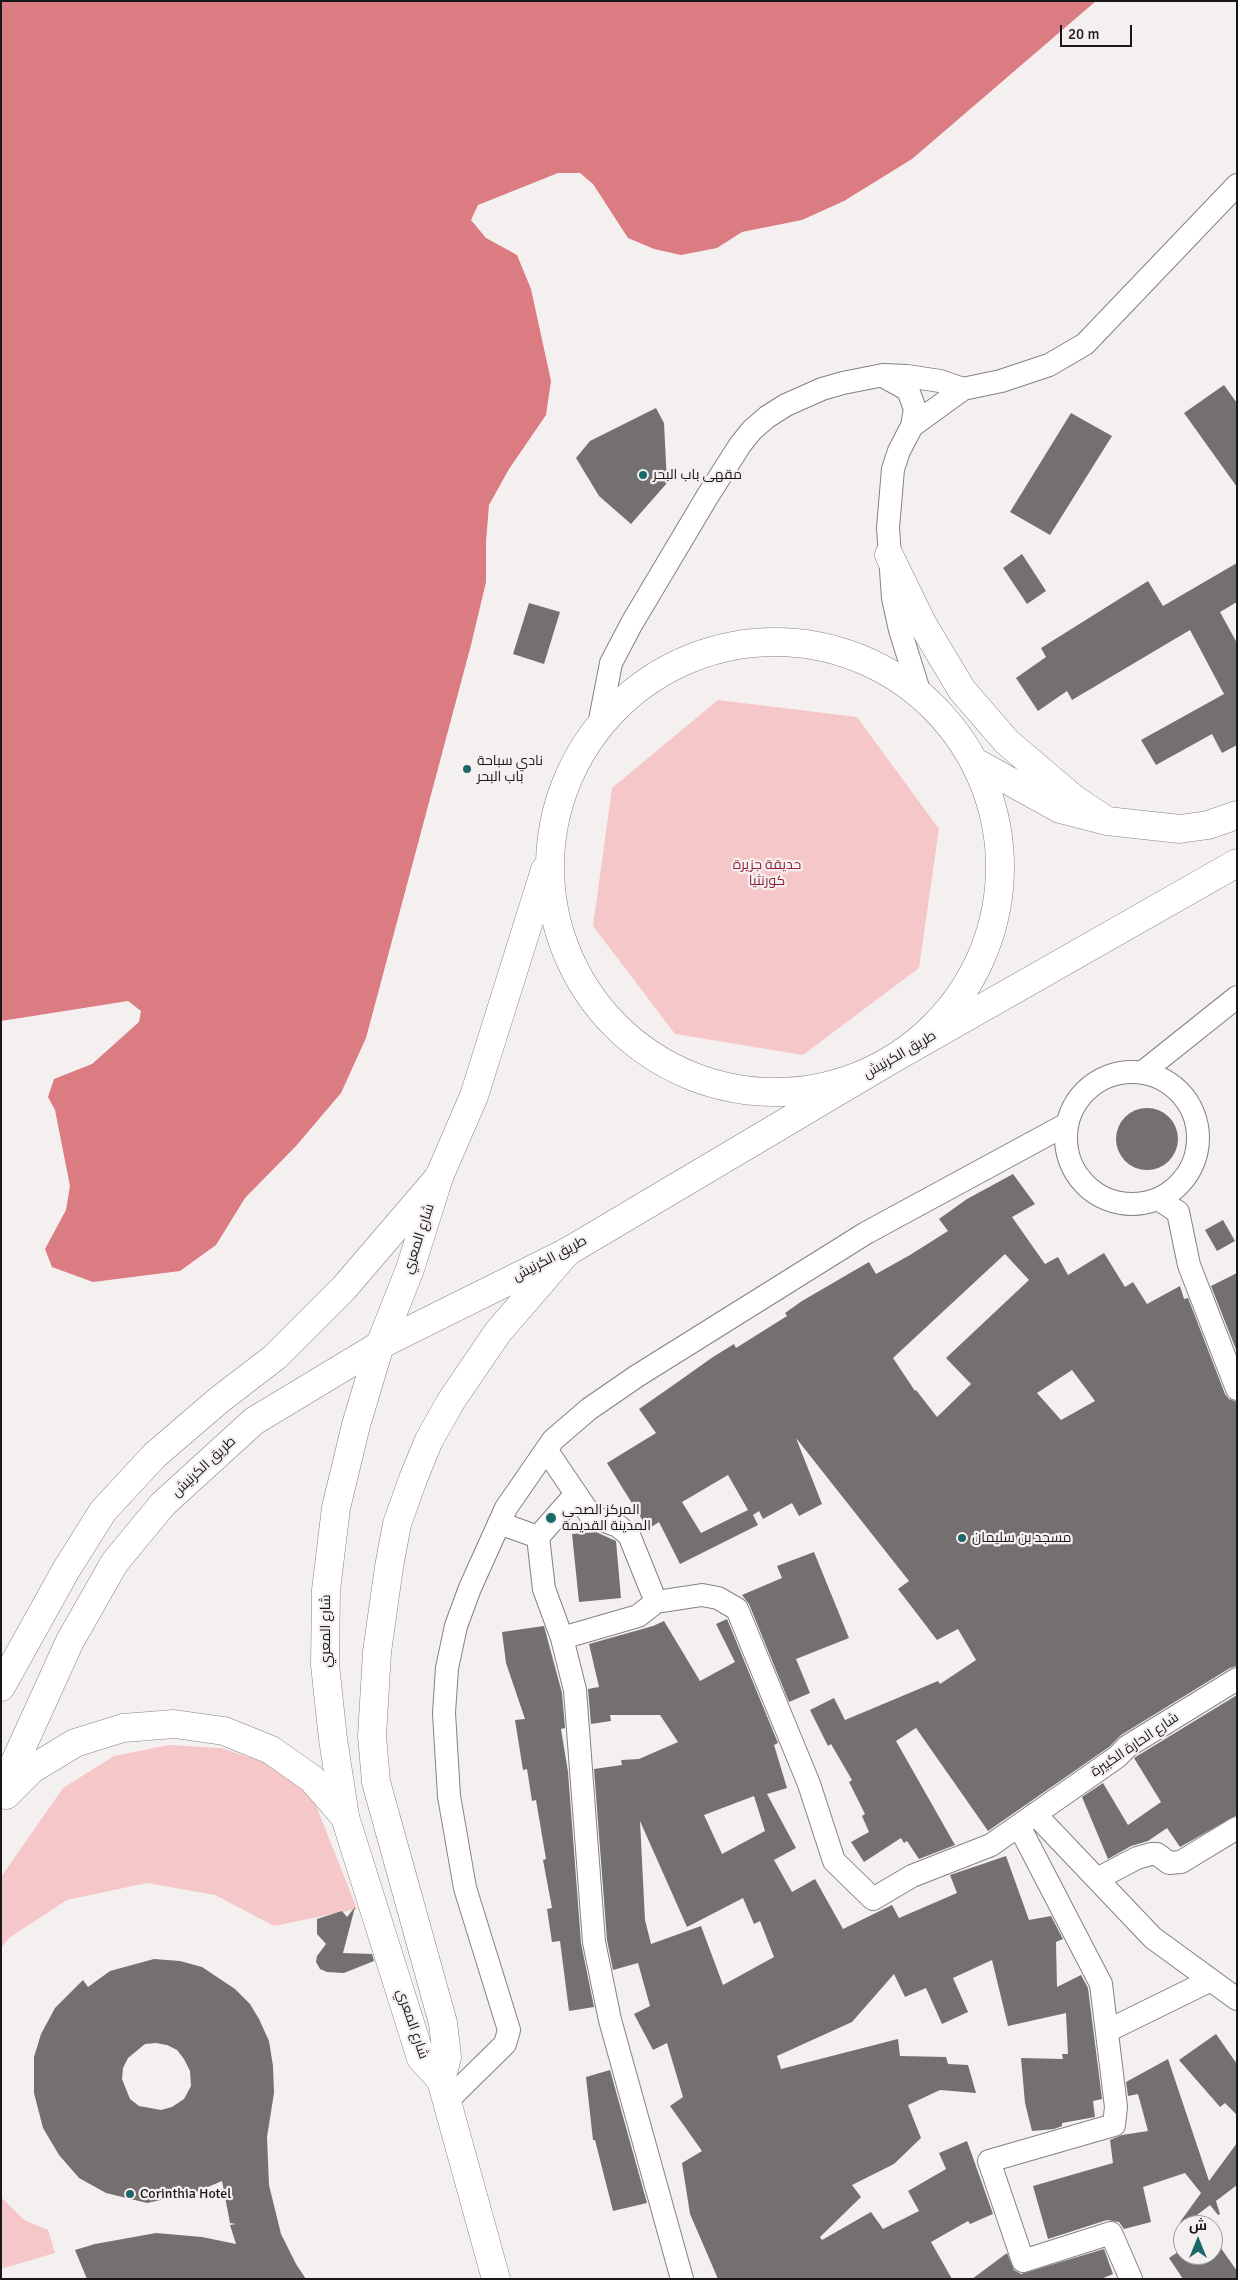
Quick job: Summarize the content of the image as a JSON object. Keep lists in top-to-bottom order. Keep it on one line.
{"streets":{"main road":["طريق الكرنيش","شارع المعري"],"street":["شارع الحارة الكبيرة"]},"crossings":[["طريق الكرنيش","شارع المعري"]],"parks":["حديقة جزيرة كورنثيا"],"places":["مقهى باب البحر","نادي سباحة باب البحر","المركز الصحي المدينة القديمة","مسجد بن سليمان","Corinthia Hotel"],"scale_bar":"20 m","north":"top"}
